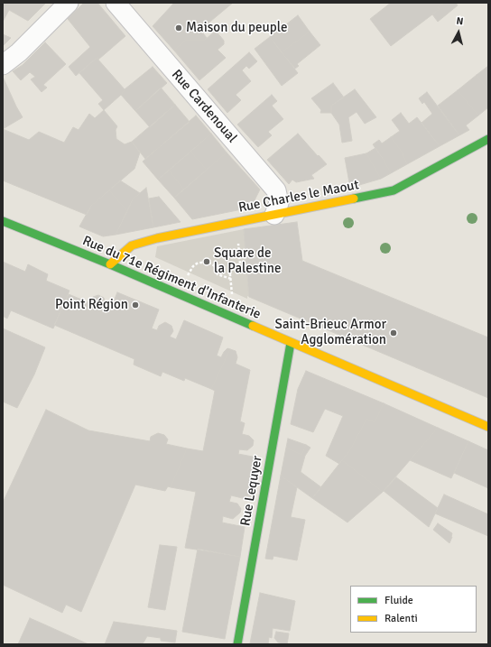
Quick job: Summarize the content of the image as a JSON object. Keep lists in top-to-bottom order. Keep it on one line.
{"streets":{"street":["Rue Cardenoual","Rue Charles le Maout","Rue du 71e Régiment d'Infanterie","Rue Lequyer"]},"crossings":[["Rue Cardenoual","Rue Charles le Maout"],["Rue Charles le Maout","Rue du 71e Régiment d'Infanterie"],["Rue du 71e Régiment d'Infanterie","Rue Lequyer"]],"places":["Maison du peuple","Square de la Palestine","Point Région","Saint-Brieuc Armor Agglomération"],"legend":["Fluide","Ralenti"],"north":"top"}
